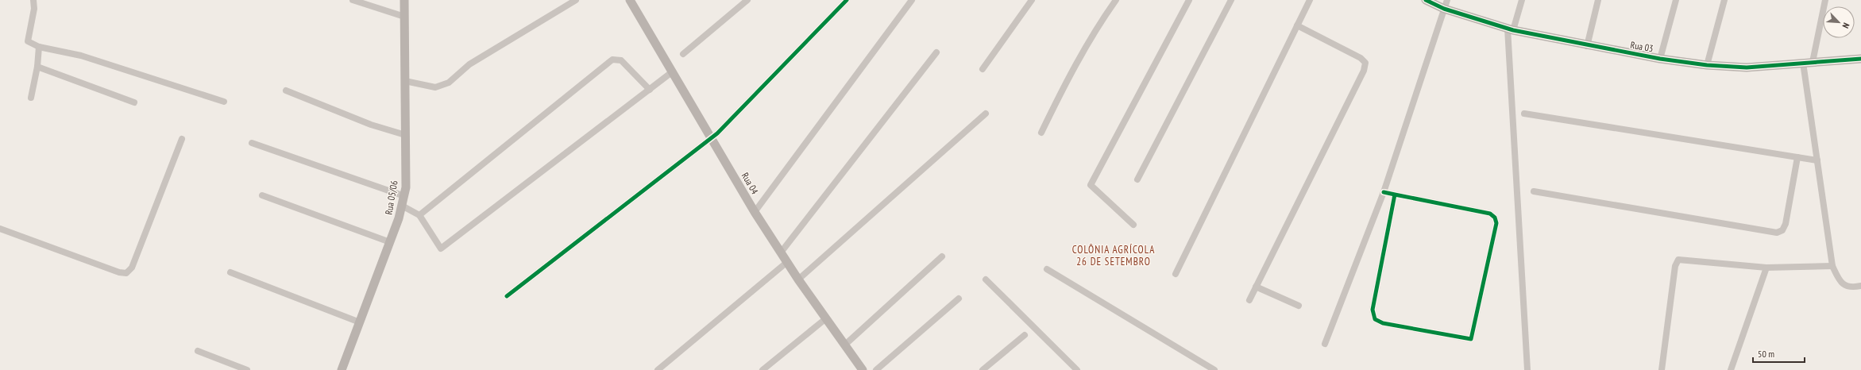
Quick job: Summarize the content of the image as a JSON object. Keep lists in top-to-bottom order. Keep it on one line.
{"streets":{"street":["Rua 03","Rua 04","Rua 05/06"]},"districts":["COLÔNIA AGRÍCOLA 26 DE SETEMBRO"],"scale_bar":"50 m","north":"bottom right"}
